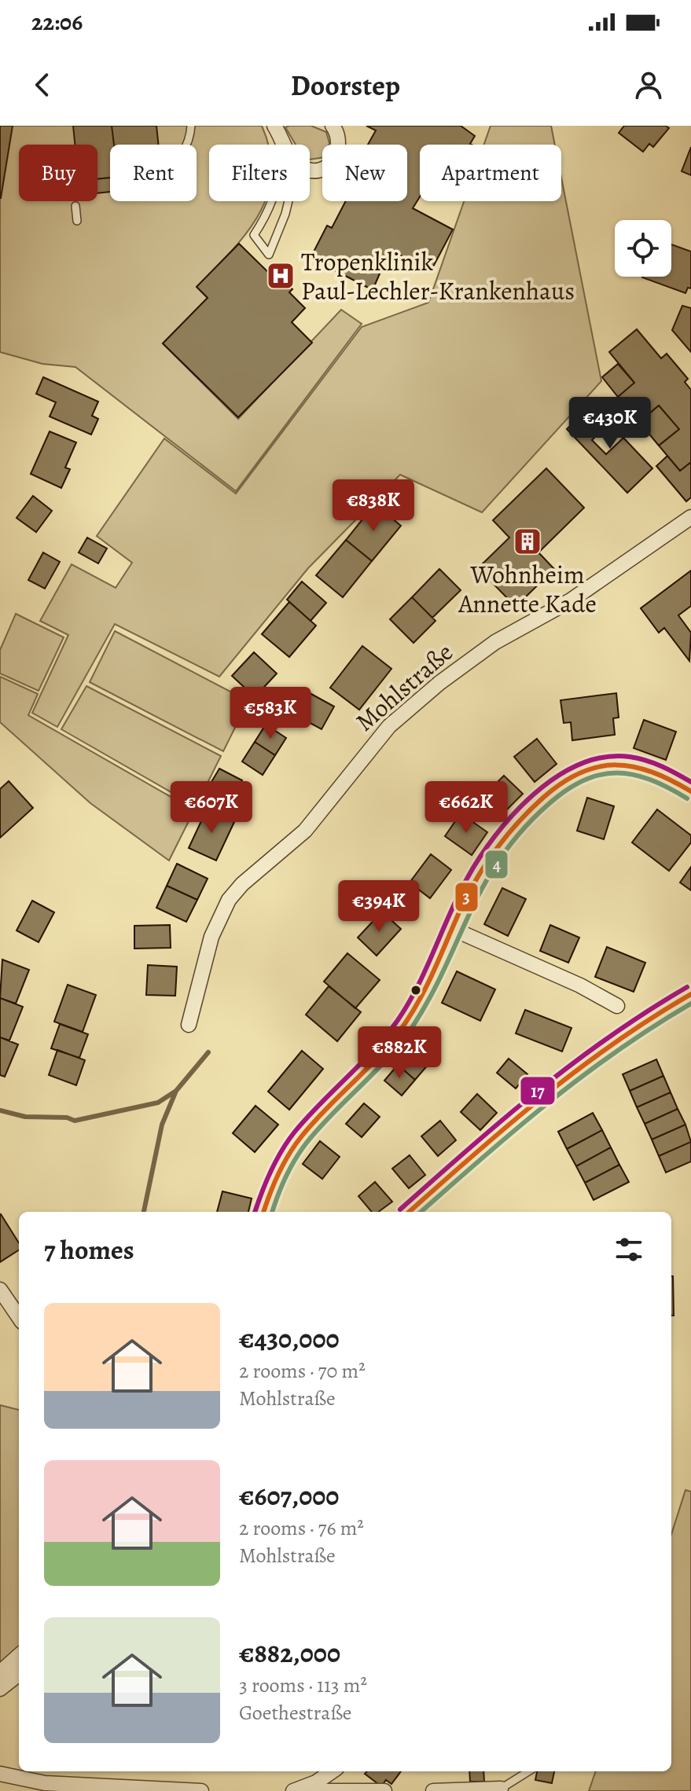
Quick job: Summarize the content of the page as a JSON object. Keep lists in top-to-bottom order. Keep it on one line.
{"streets":{"street":["Mohlstraße"]},"places":{"hospital":["Tropenklinik Paul-Lechler-Krankenhaus"],"building":["Wohnheim Annette Kade"]},"lines":["transit line 17","transit line 3","transit line 4"],"page":{"status":"22:06","header":"Doorstep","chip":["Buy","Rent","Filters","New","Apartment"],"price":["€430K","€838K","€583K","€607K","€662K","€394K","€882K"],"heading":"7 homes","list":[{"name":"€430,000","note":"2 rooms · 70 m² · Mohlstraße"},{"name":"€607,000","note":"2 rooms · 76 m² · Mohlstraße"},{"name":"€882,000","note":"3 rooms · 113 m² · Goethestraße"}]}}
